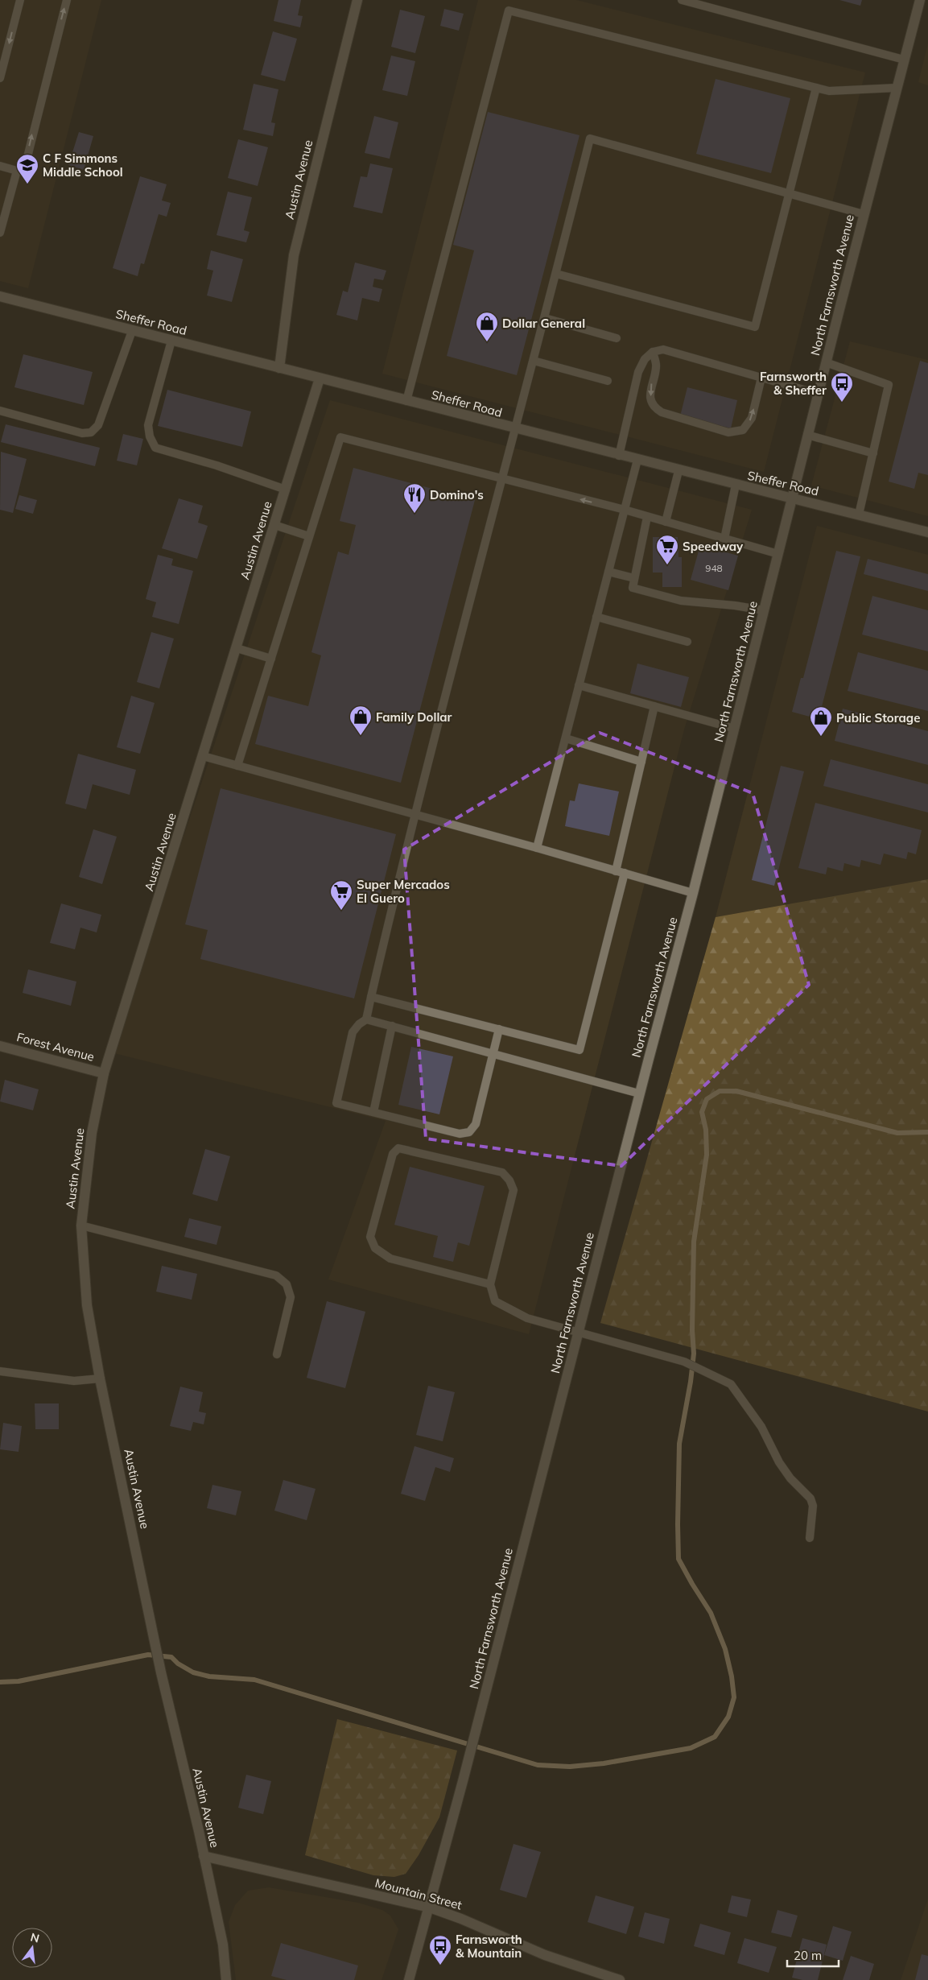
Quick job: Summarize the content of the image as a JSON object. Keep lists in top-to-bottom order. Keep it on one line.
{"streets":{"street":["Austin Avenue","North Farnsworth Avenue","Sheffer Road","Forest Avenue","Mountain Street"]},"crossings":[["Austin Avenue","Sheffer Road"],["Austin Avenue","Forest Avenue"],["Austin Avenue","Mountain Street"],["North Farnsworth Avenue","Sheffer Road"],["North Farnsworth Avenue","Mountain Street"]],"places":{"school or university":["C F Simmons Middle School"],"shop":["Dollar General","Family Dollar","Public Storage"],"bus stop":["Farnsworth & Sheffer","Farnsworth & Mountain"],"restaurant":["Domino's"],"supermarket":["Speedway","Super Mercados El Guero"]},"house_numbers":["948"],"scale_bar":"20 m","north":"top"}
